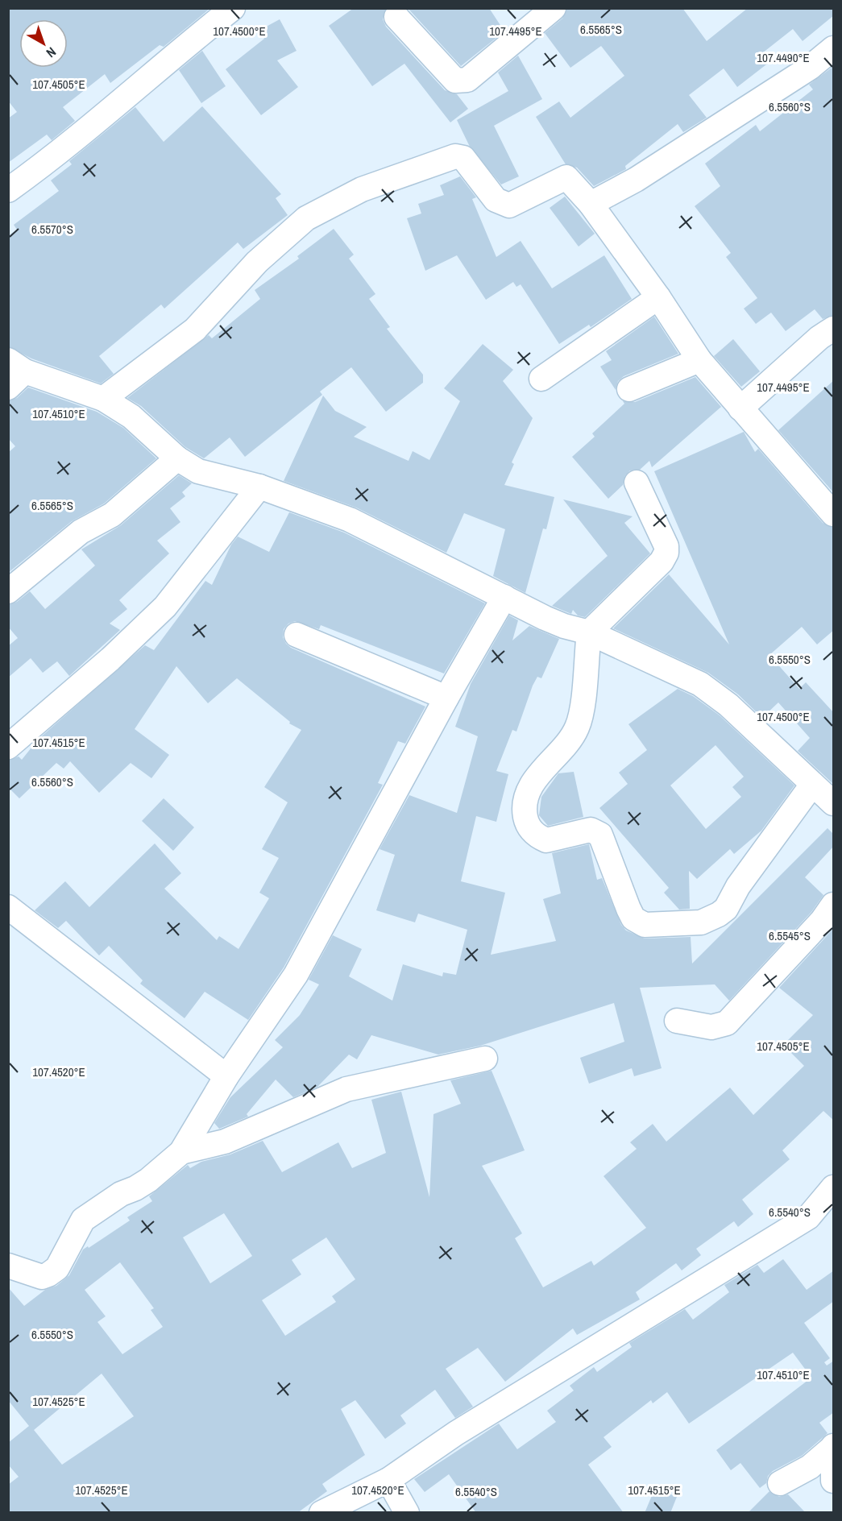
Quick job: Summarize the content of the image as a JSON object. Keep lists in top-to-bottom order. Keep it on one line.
{"north":"bottom right","coordinates":["6.5565°S","107.4500°E","107.4495°E","107.4490°E","107.4505°E","6.5560°S","6.5570°S","107.4510°E","6.5550°S","107.4515°E","6.5545°S","107.4520°E","6.5540°S","107.4525°E"]}
